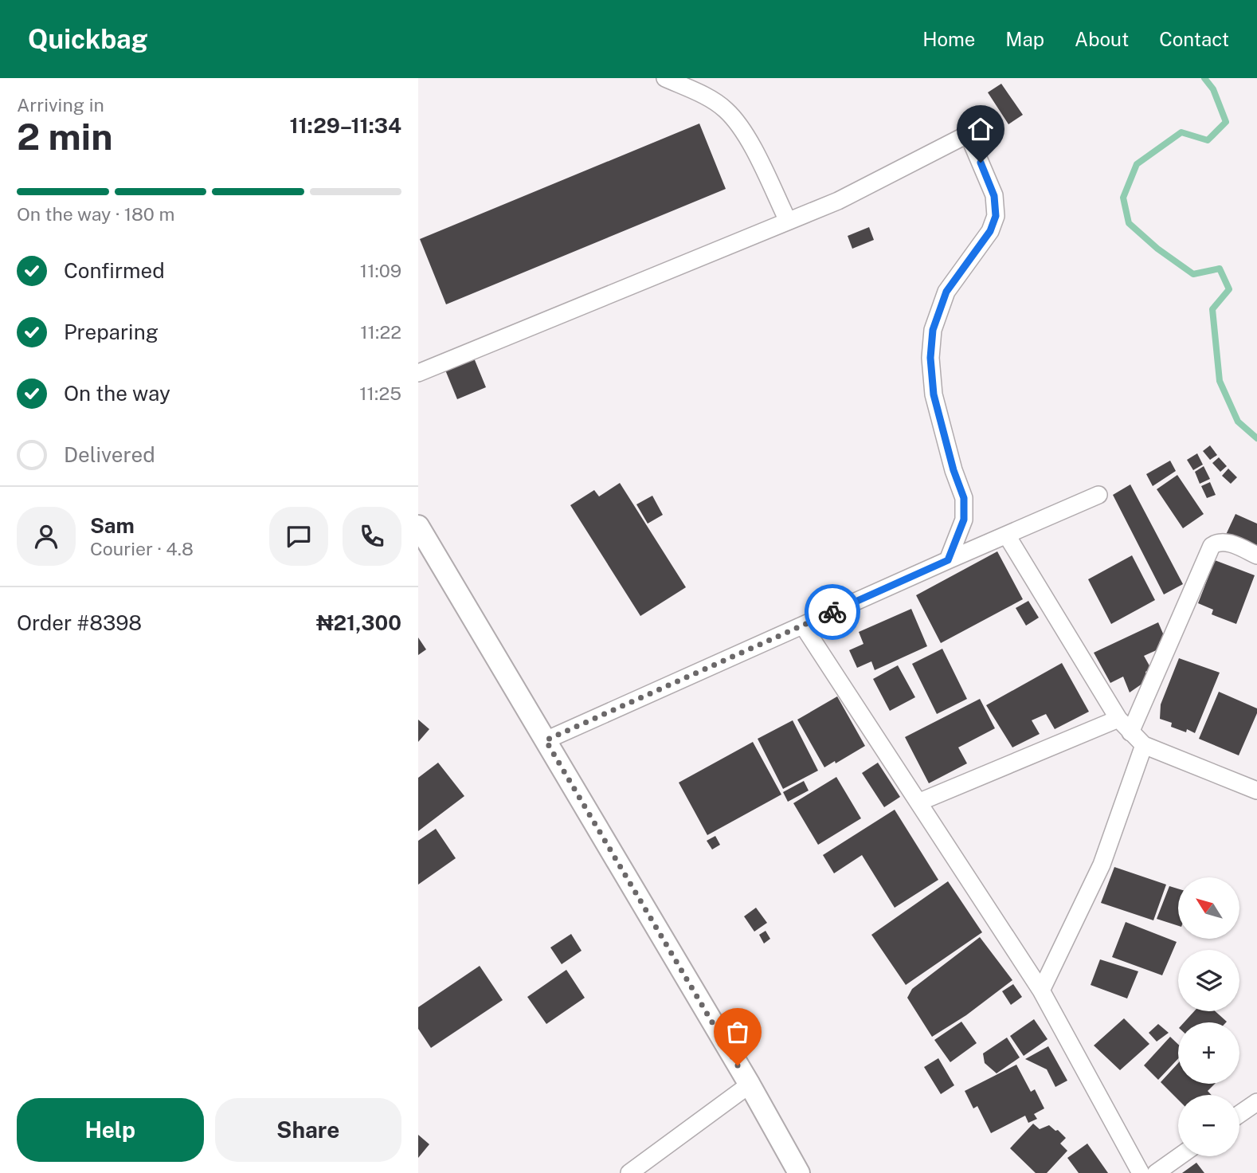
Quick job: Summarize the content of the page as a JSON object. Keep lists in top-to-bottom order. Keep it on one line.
{"north":"top left","page":{"header":"Quickbag","nav":["Home","Map","About","Contact"],"heading":["2 min","Arriving in","11:29–11:34"],"panel":["Sam","Courier · 4.8","Order #8398","₦21,300"],"bar":"On the way · 180 m","list":[["Confirmed","11:09"],["Preparing","11:22"],["On the way","11:25"],"Delivered"],"map_buttons":["+","−"],"buttons":["Help","Share"]}}
